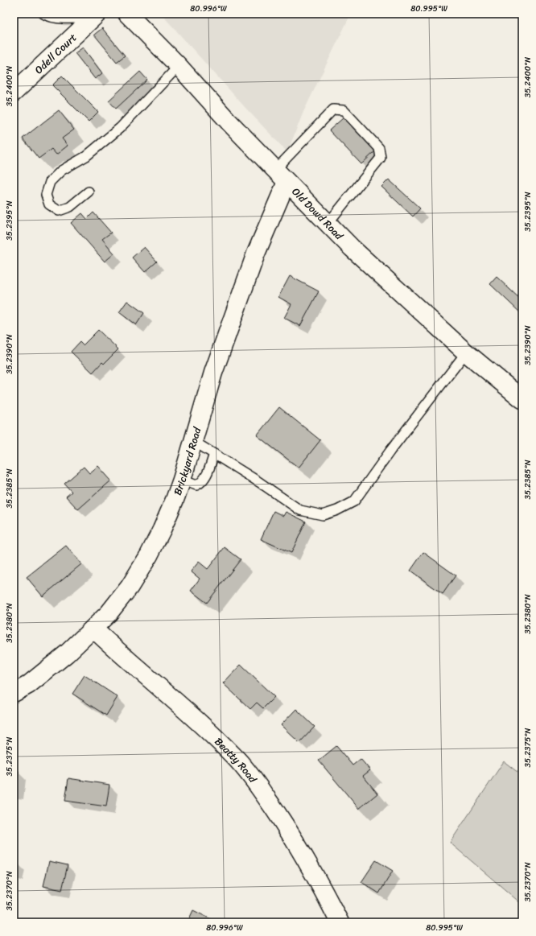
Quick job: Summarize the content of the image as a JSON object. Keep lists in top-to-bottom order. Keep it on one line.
{"streets":{"street":["Odell Court","Old Dowd Road","Brickyard Road","Beatty Road"]},"crossings":[["Old Dowd Road","Brickyard Road"],["Brickyard Road","Beatty Road"]],"coordinates":["80.996°W","80.995°W","35.2400°N","35.2395°N","35.2390°N","35.2385°N","35.2380°N","35.2375°N","35.2370°N"]}
